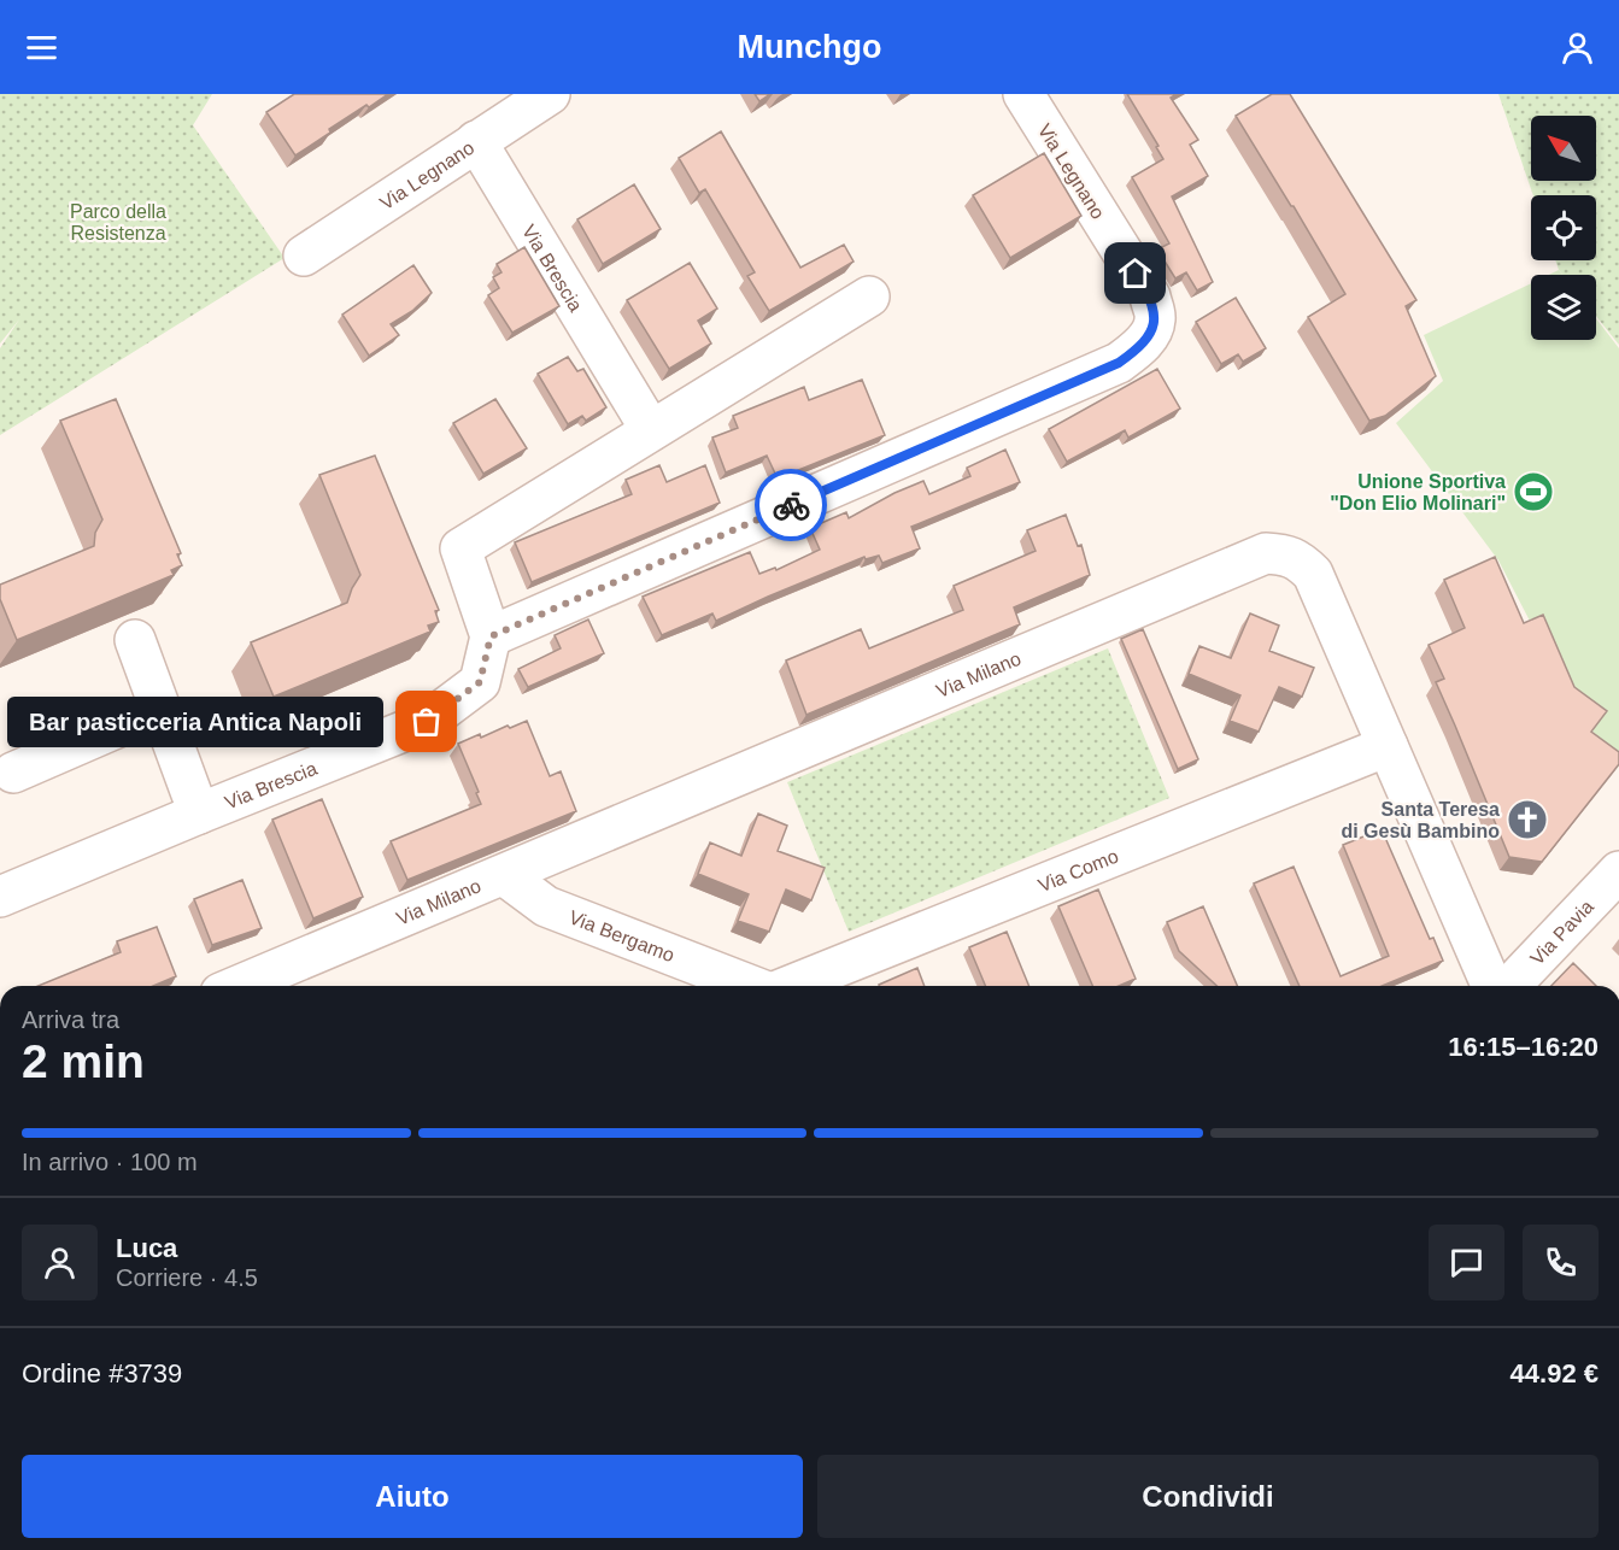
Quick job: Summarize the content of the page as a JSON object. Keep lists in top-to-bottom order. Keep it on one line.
{"streets":{"street":["Via Legnano","Via Brescia","Via Milano","Via Como","Via Pavia","Via Bergamo"]},"crossings":[["Via Legnano","Via Brescia"],["Via Milano","Via Como"],["Via Milano","Via Bergamo"]],"parks":["Parco della Resistenza"],"places":{"sports":["Unione Sportiva \"Don Elio Molinari\""],"other":["Bar pasticceria Antica Napoli"],"church":["Santa Teresa di Gesù Bambino"]},"north":"top left","page":{"header":"Munchgo","bubble":"Bar pasticceria Antica Napoli","heading":["2 min","Arriva tra","16:15–16:20"],"panel":["Luca","Corriere · 4.5","Ordine #3739","44.92 €"],"bar":"In arrivo · 100 m","buttons":["Aiuto","Condividi"]}}
